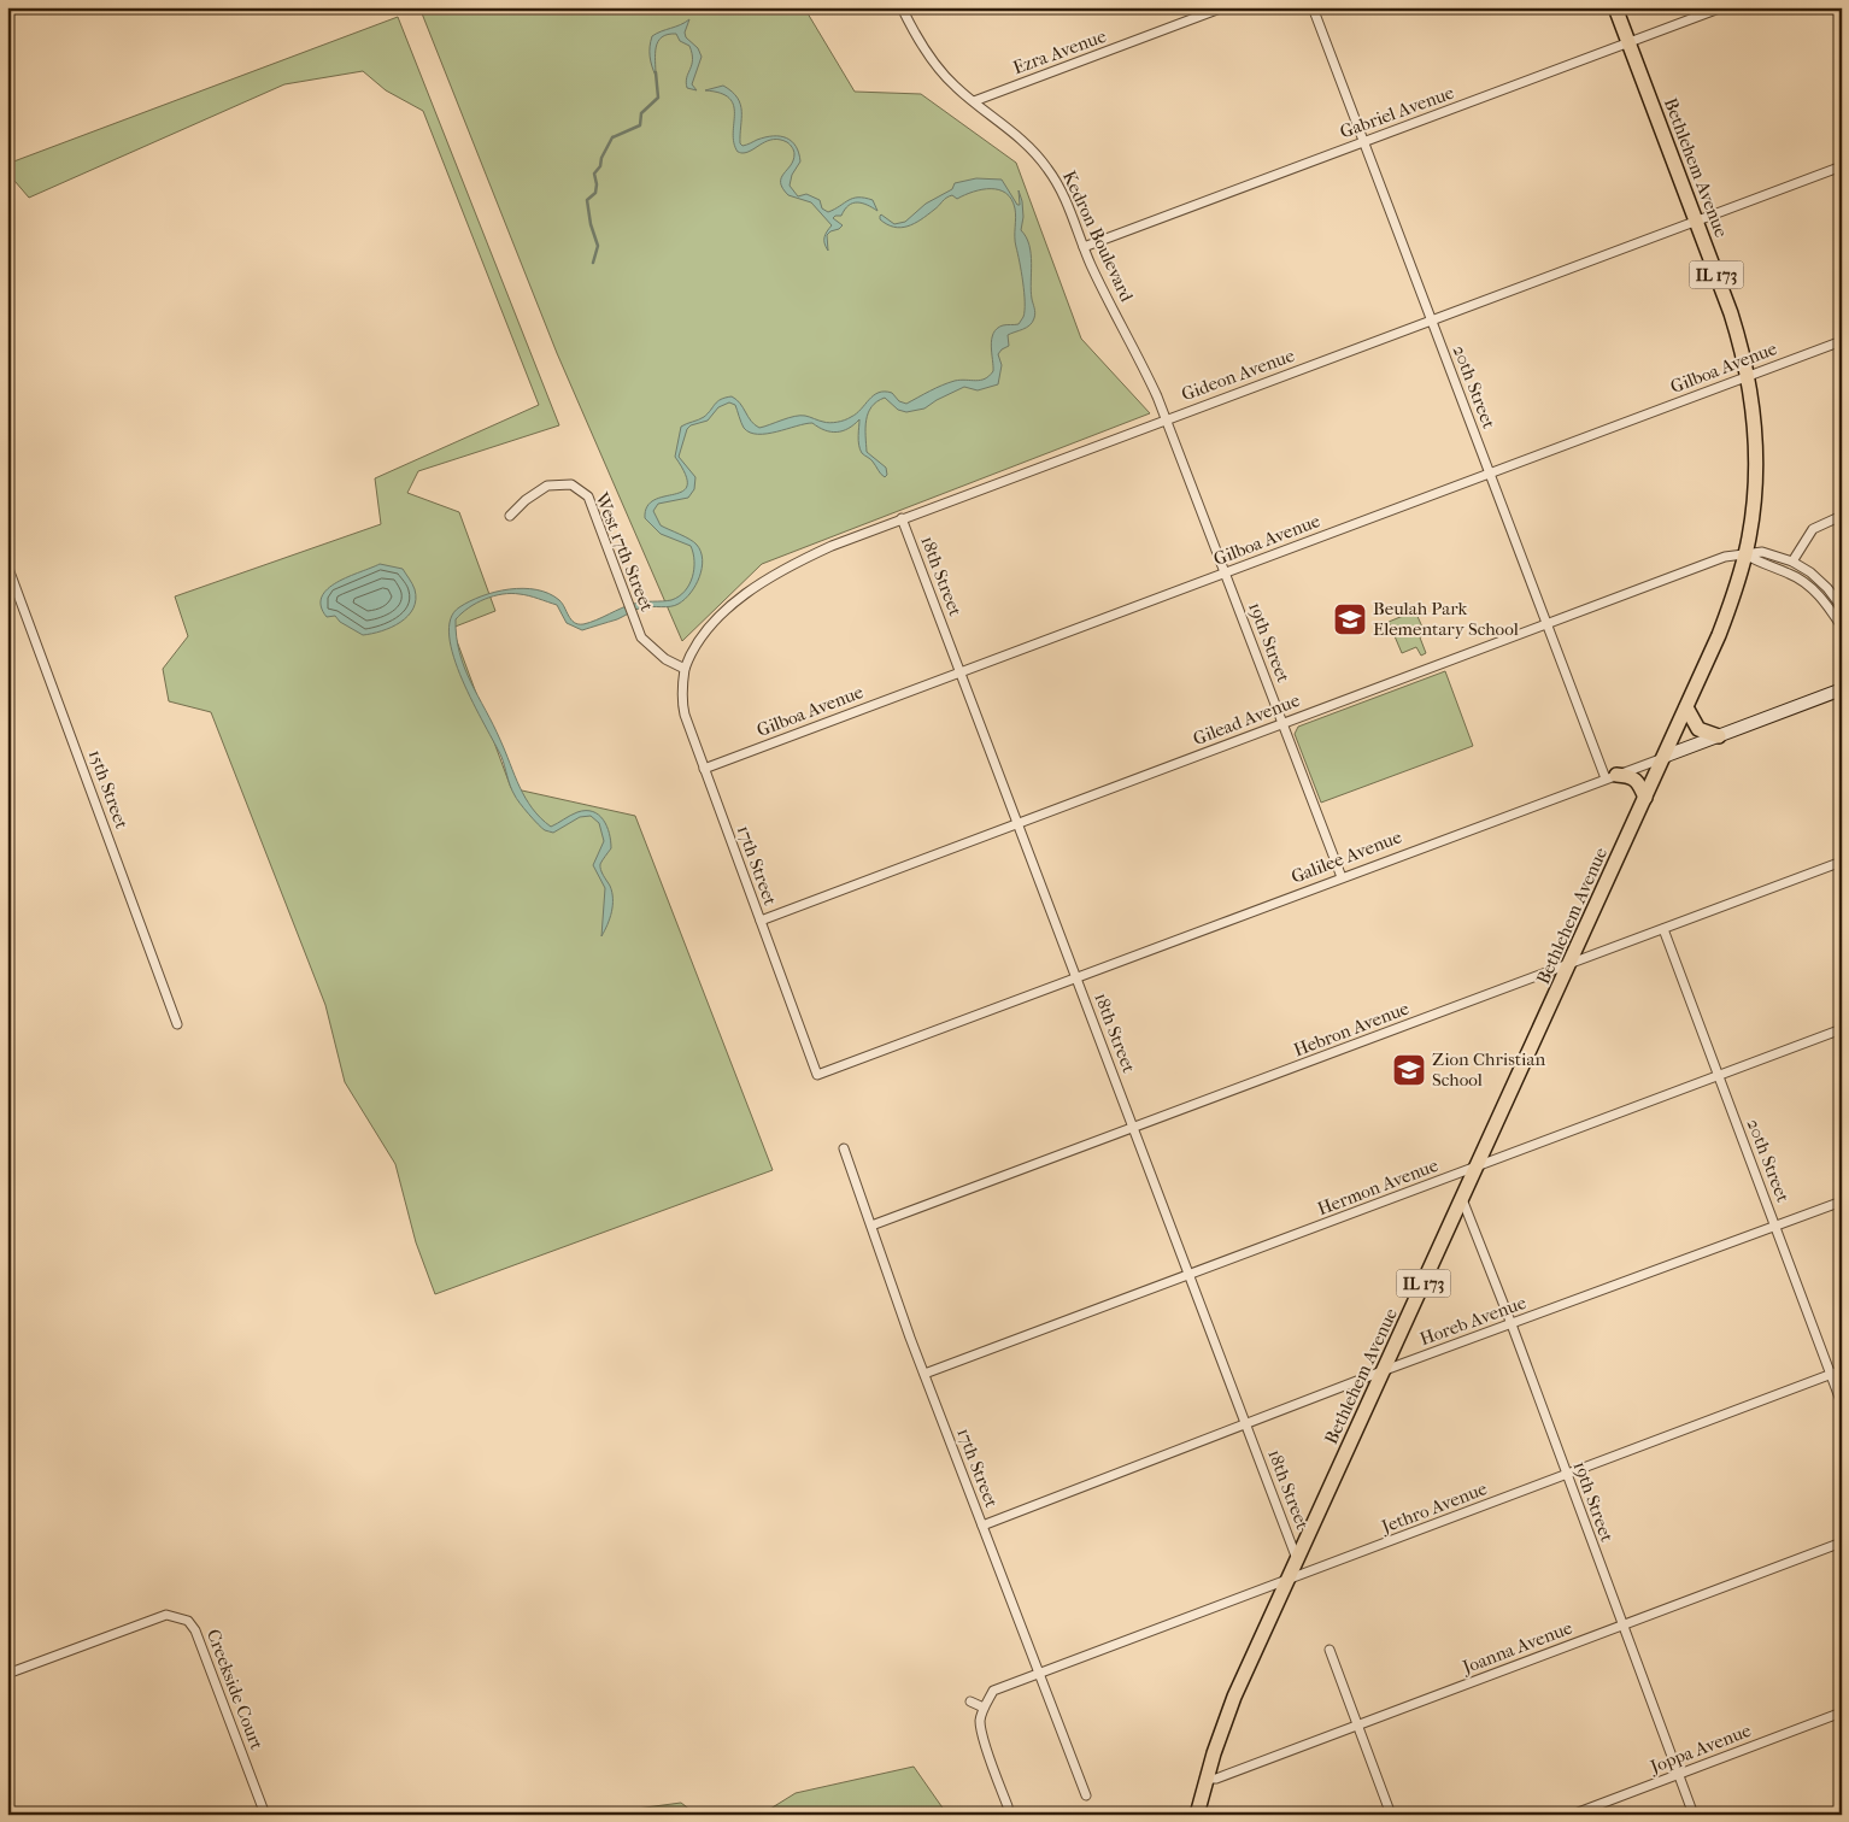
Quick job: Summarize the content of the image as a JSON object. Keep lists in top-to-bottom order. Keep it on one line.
{"streets":{"main road":["Bethlehem Avenue","IL 173"],"street":["Ezra Avenue","Gabriel Avenue","Kedron Boulevard","Gilboa Avenue","Gideon Avenue","20th Street","West 17th Street","18th Street","19th Street","Gilead Avenue","15th Street","Galilee Avenue","17th Street","Hebron Avenue","Hermon Avenue","Horeb Avenue","Jethro Avenue","Joanna Avenue","Creekside Court","Joppa Avenue"]},"crossings":[["Ezra Avenue","Kedron Boulevard"],["Gabriel Avenue","Bethlehem Avenue"],["Gabriel Avenue","Kedron Boulevard"],["Gabriel Avenue","20th Street"],["Bethlehem Avenue","Gilboa Avenue"],["Bethlehem Avenue","Gideon Avenue"],["Bethlehem Avenue","18th Street"],["Bethlehem Avenue","19th Street"],["Bethlehem Avenue","Gilead Avenue"],["Bethlehem Avenue","Galilee Avenue"],["Bethlehem Avenue","Hebron Avenue"],["Bethlehem Avenue","Hermon Avenue"],["Bethlehem Avenue","Horeb Avenue"],["Bethlehem Avenue","Jethro Avenue"],["Bethlehem Avenue","Joanna Avenue"],["Kedron Boulevard","Gideon Avenue"],["Kedron Boulevard","19th Street"],["Gilboa Avenue","20th Street"],["Gilboa Avenue","18th Street"],["Gilboa Avenue","19th Street"],["Gilboa Avenue","17th Street"],["Gideon Avenue","20th Street"],["Gideon Avenue","West 17th Street"],["Gideon Avenue","18th Street"],["Gideon Avenue","19th Street"],["Gideon Avenue","17th Street"],["20th Street","Gilead Avenue"],["20th Street","Galilee Avenue"],["20th Street","Hebron Avenue"],["20th Street","Hermon Avenue"],["20th Street","Horeb Avenue"],["20th Street","Jethro Avenue"],["West 17th Street","17th Street"],["18th Street","Gilead Avenue"],["18th Street","Galilee Avenue"],["18th Street","Hebron Avenue"],["18th Street","Hermon Avenue"],["18th Street","Horeb Avenue"],["19th Street","Gilead Avenue"],["19th Street","Galilee Avenue"],["19th Street","Horeb Avenue"],["19th Street","Jethro Avenue"],["19th Street","Joanna Avenue"],["19th Street","Joppa Avenue"],["Gilead Avenue","17th Street"],["Galilee Avenue","17th Street"],["17th Street","Hebron Avenue"],["17th Street","Hermon Avenue"],["17th Street","Horeb Avenue"],["17th Street","Jethro Avenue"]],"places":{"school or university":["Beulah Park Elementary School","Zion Christian School"]}}
